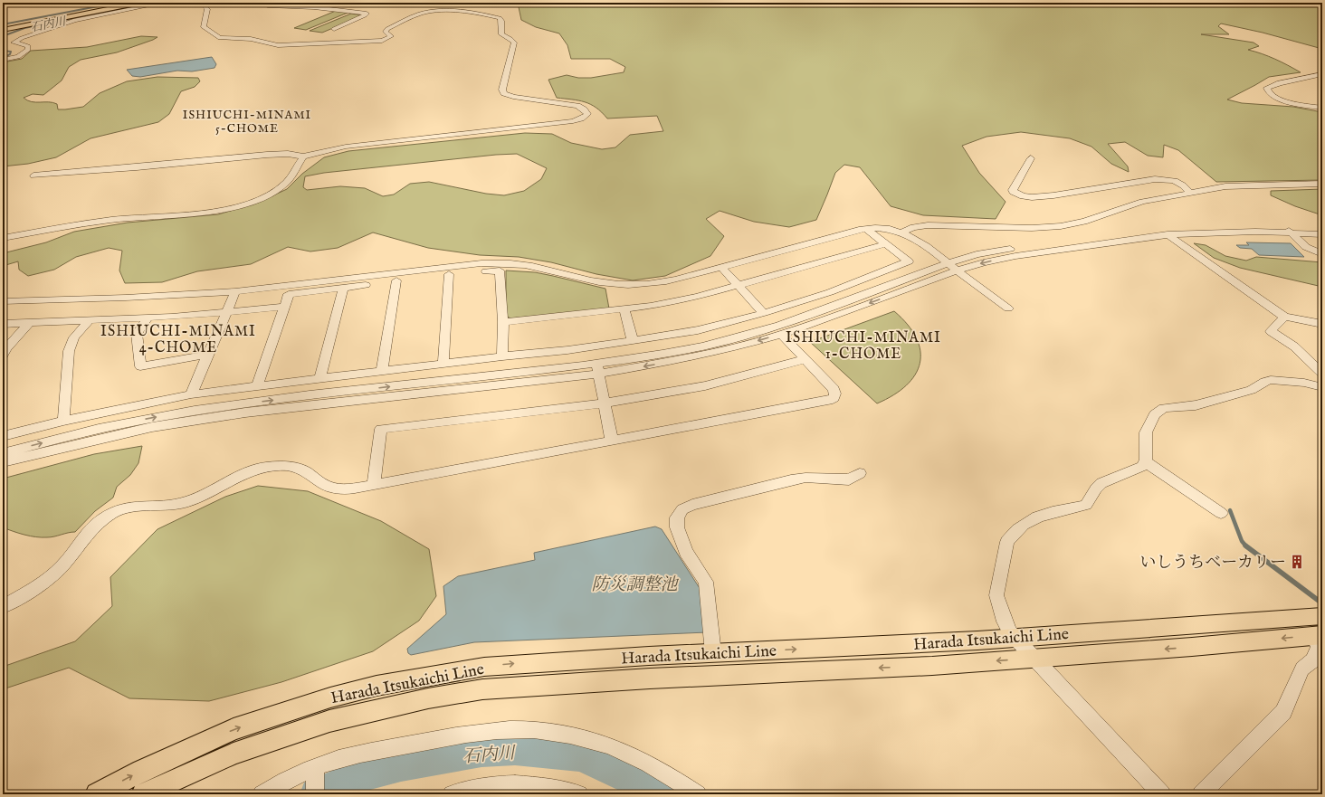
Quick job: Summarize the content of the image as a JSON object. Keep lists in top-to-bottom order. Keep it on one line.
{"streets":{"main road":["Harada Itsukaichi Line"]},"districts":["ISHIUCHI-MINAMI 5-CHOME","ISHIUCHI-MINAMI 4-CHOME","ISHIUCHI-MINAMI 1-CHOME"],"water":["石内川","防災調整池"],"places":{"building":["いしうちベーカリー"]}}
